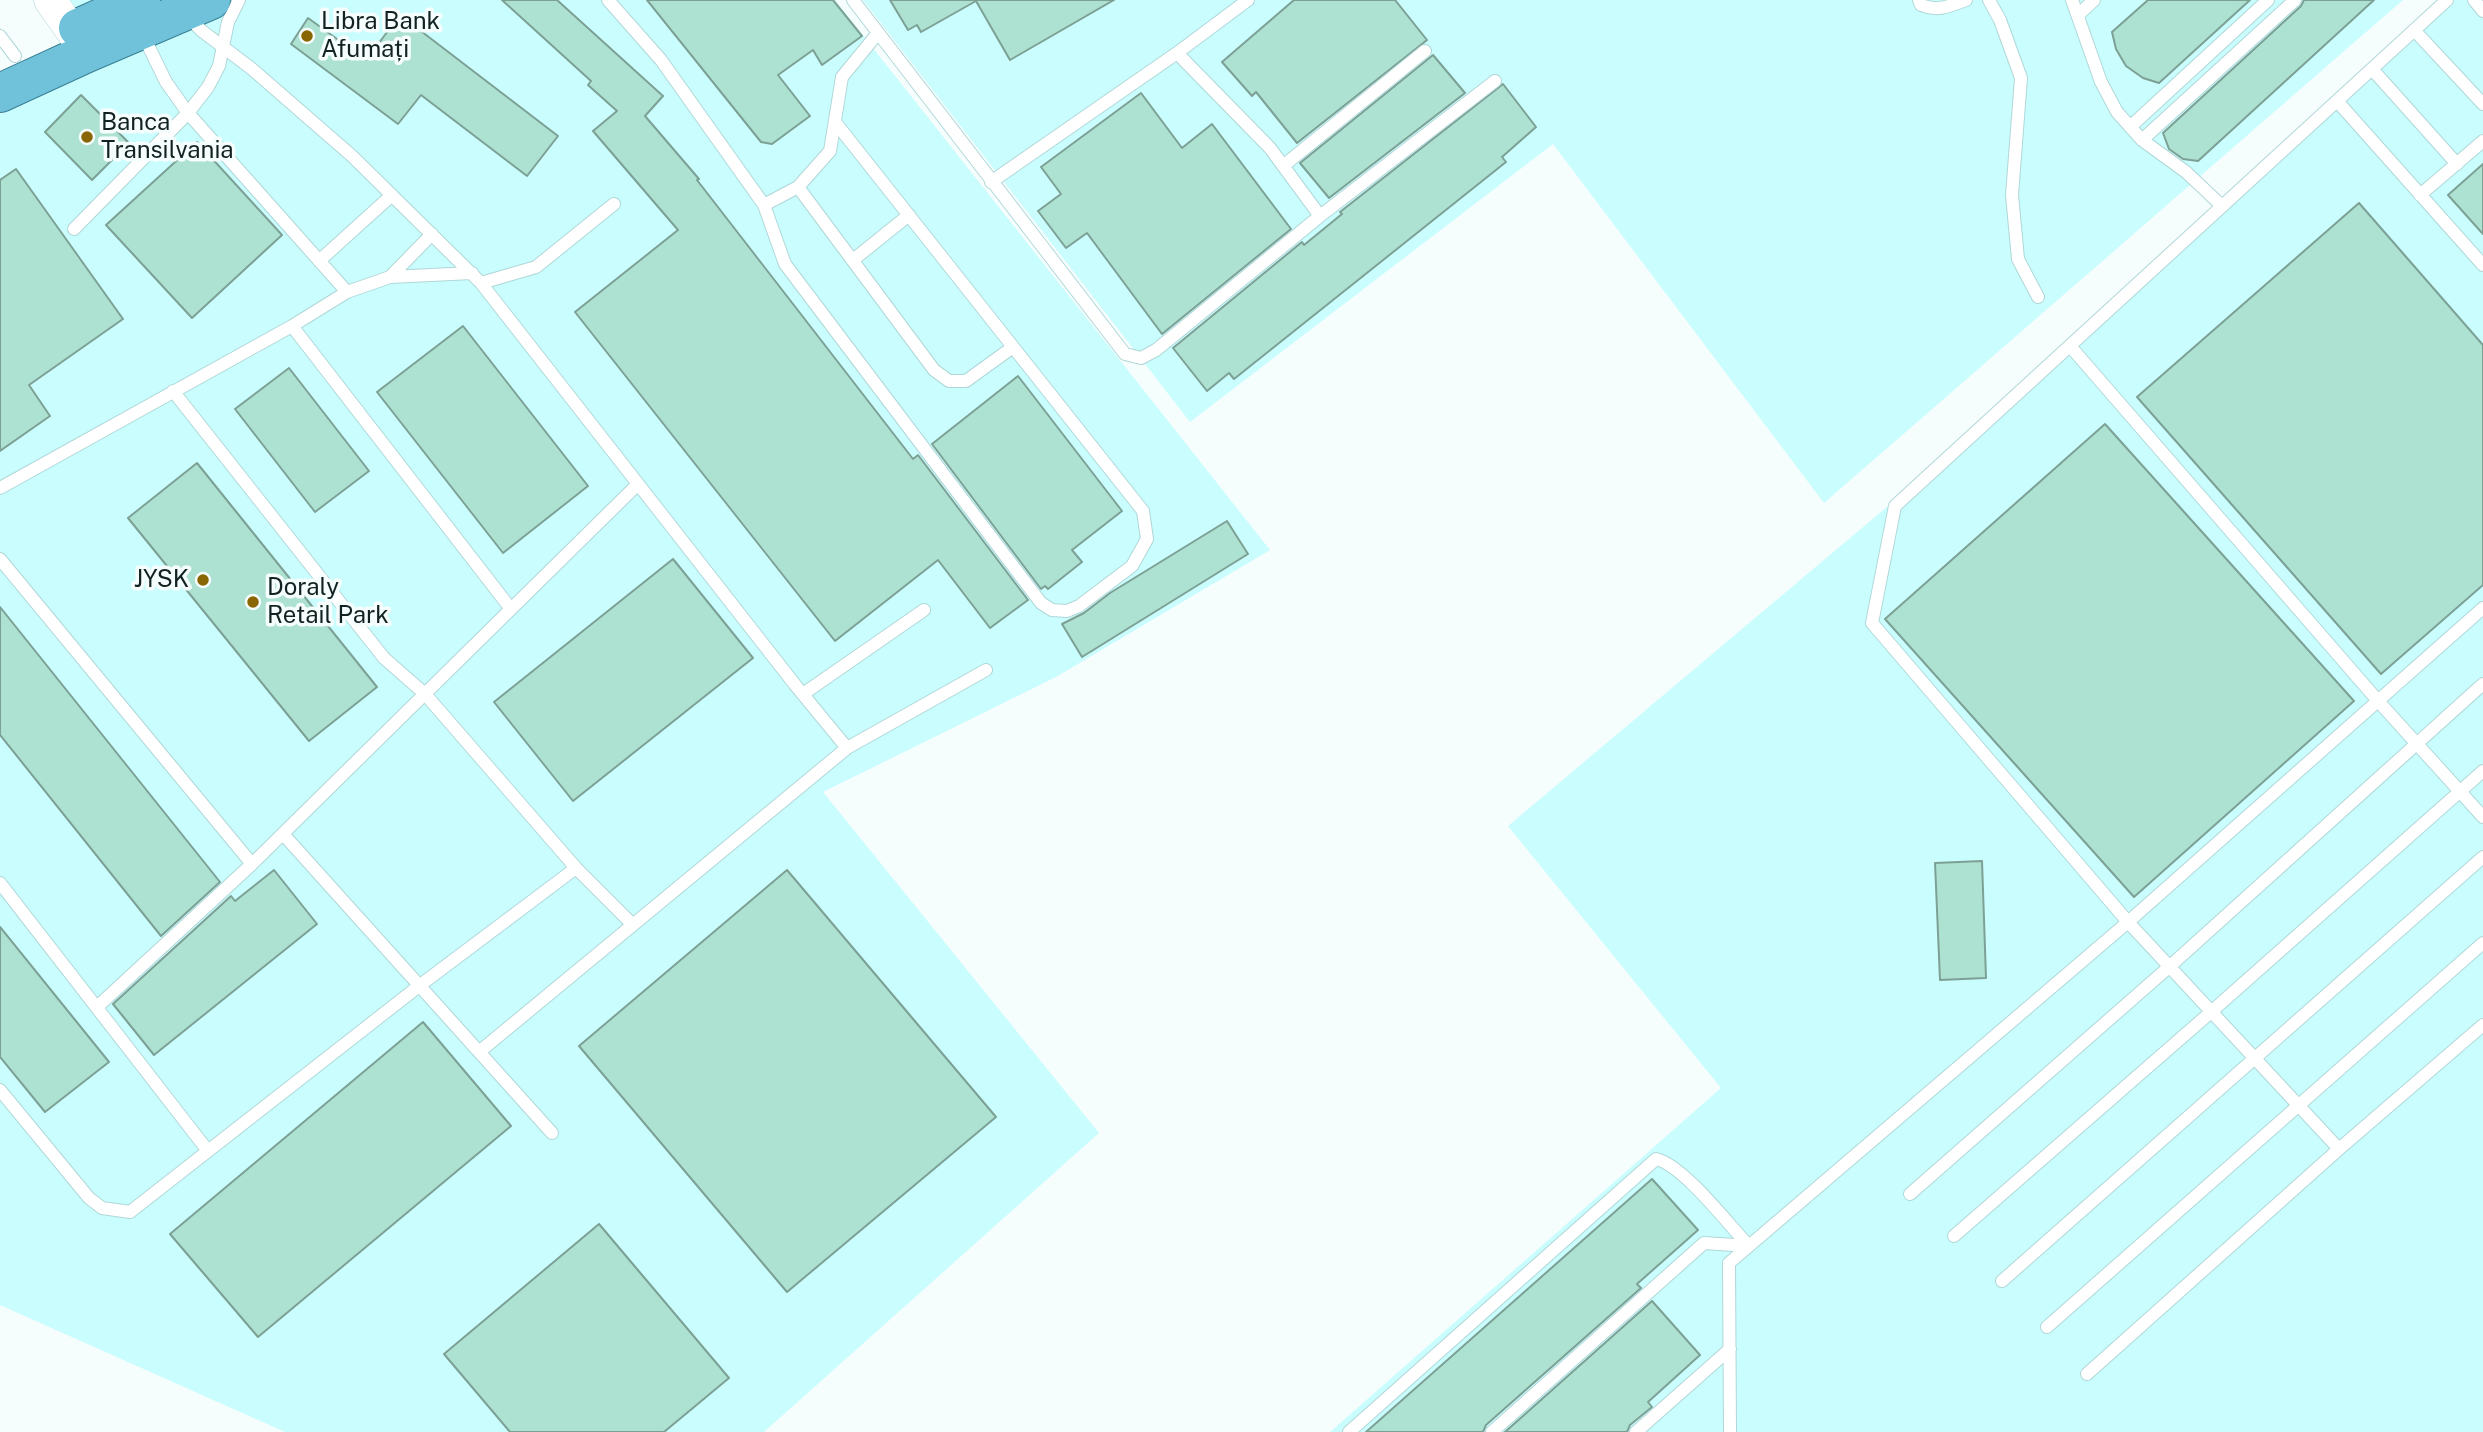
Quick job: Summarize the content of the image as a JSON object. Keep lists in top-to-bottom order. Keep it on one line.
{"places":["Libra Bank Afumați","Banca Transilvania","JYSK","Doraly Retail Park"]}
